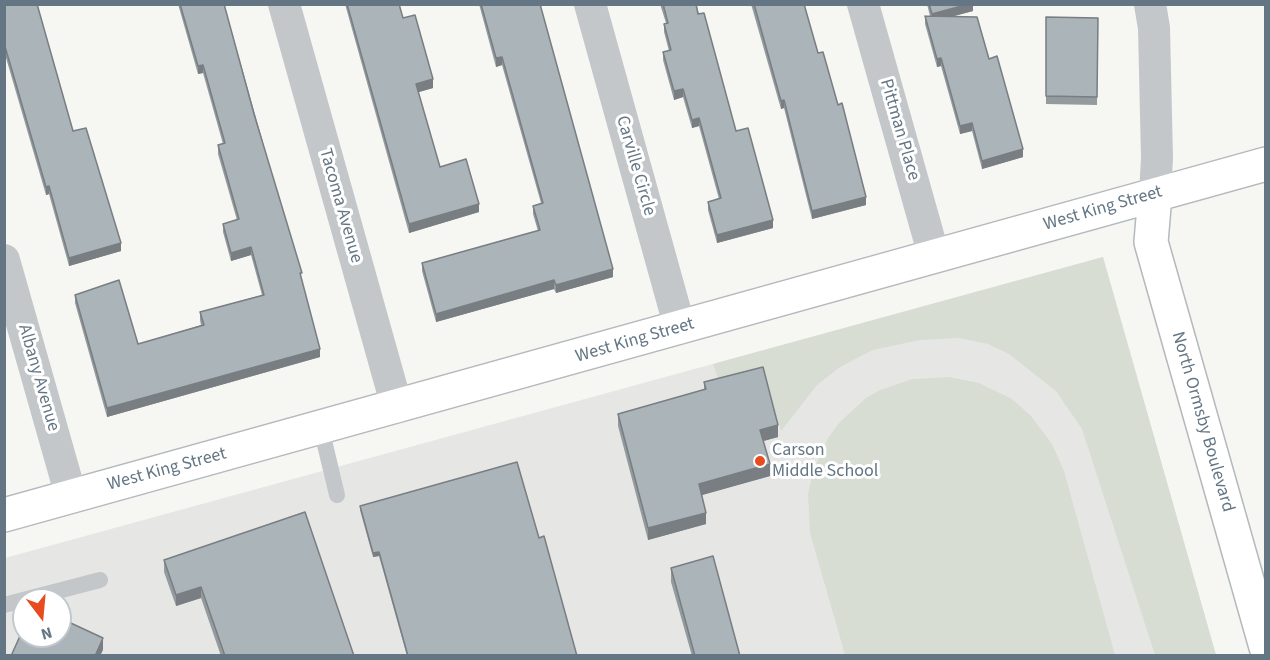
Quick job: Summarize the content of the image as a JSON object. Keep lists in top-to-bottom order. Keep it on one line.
{"streets":{"street":["Pittman Place","Carville Circle","Tacoma Avenue","West King Street","Albany Avenue","North Ormsby Boulevard"]},"crossings":[["Pittman Place","West King Street"],["Carville Circle","West King Street"],["Tacoma Avenue","West King Street"],["West King Street","Albany Avenue"],["West King Street","North Ormsby Boulevard"]],"places":["Carson Middle School"],"north":"bottom"}
